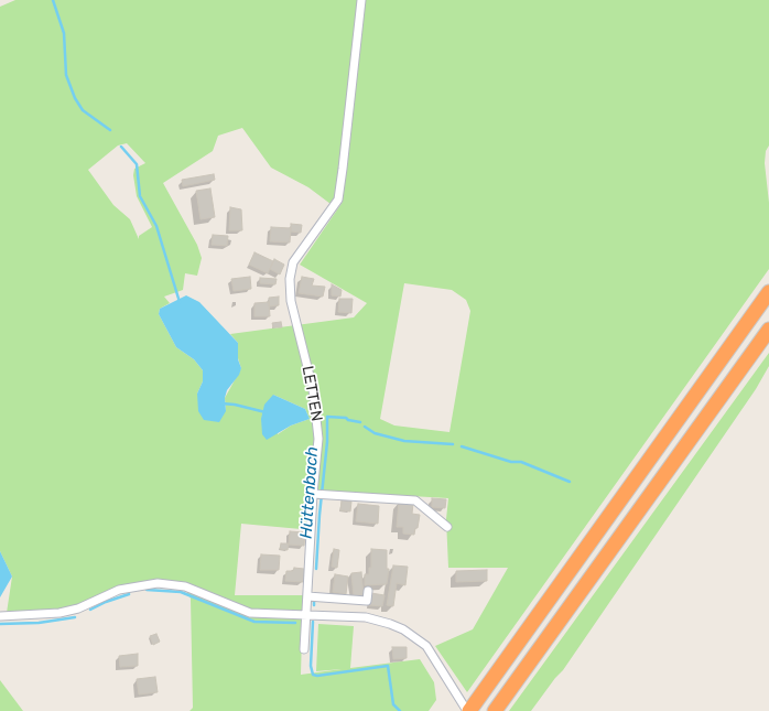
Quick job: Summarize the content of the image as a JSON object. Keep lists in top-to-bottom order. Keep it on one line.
{"streets":{"street":["LETTEN"]},"water":["Hüttenbach"]}
